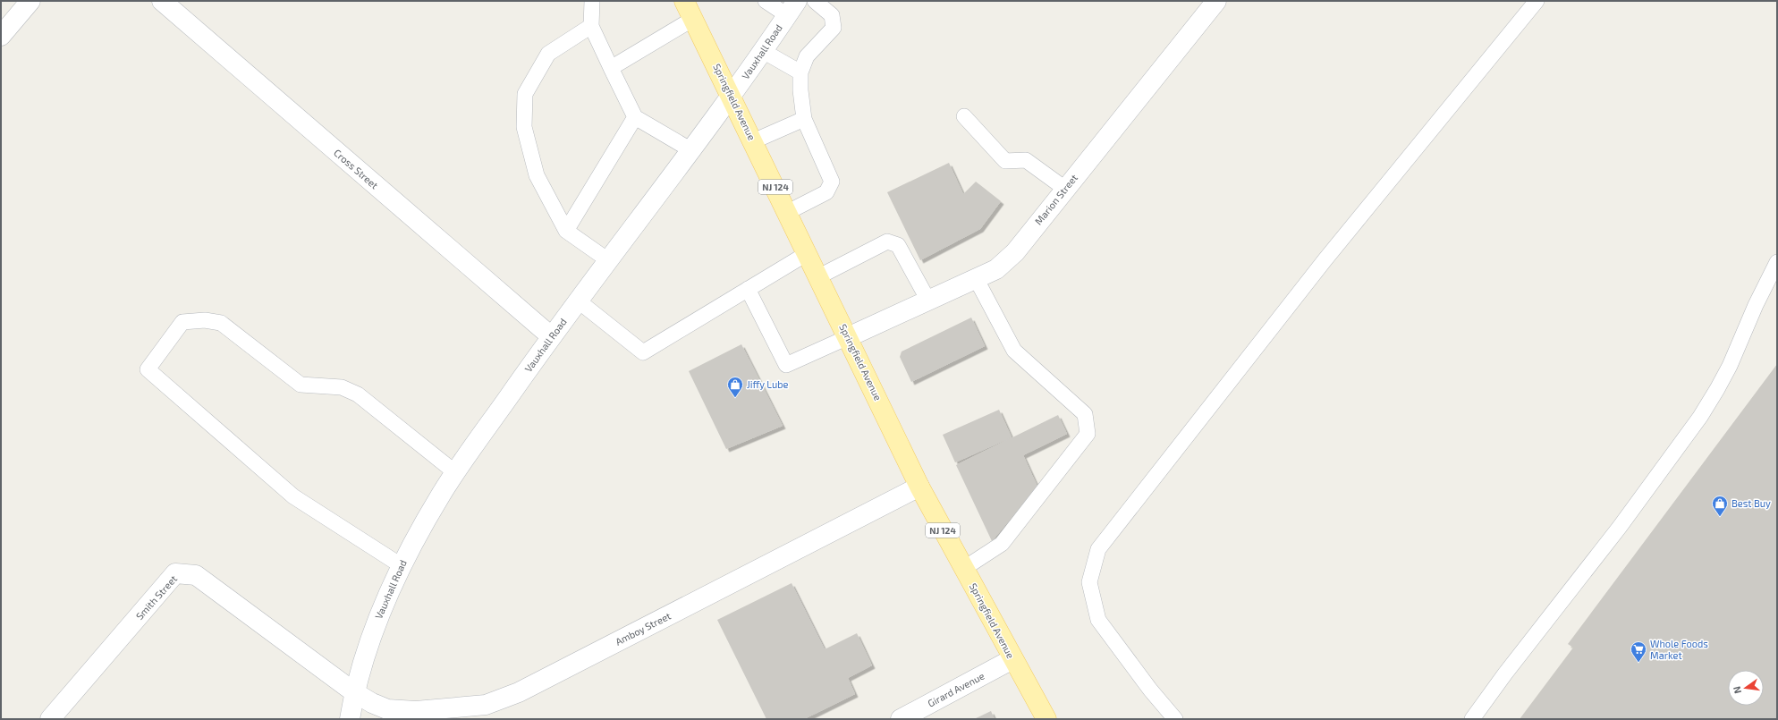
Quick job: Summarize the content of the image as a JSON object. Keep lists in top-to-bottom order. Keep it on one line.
{"streets":{"main road":["Springfield Avenue","NJ 124"],"street":["Vauxhall Road","Cross Street","Marion Street","Smith Street","Amboy Street","Girard Avenue"]},"crossings":[["Vauxhall Road","Springfield Avenue"],["Vauxhall Road","Cross Street"],["Vauxhall Road","Smith Street"],["Vauxhall Road","Amboy Street"],["Springfield Avenue","Marion Street"],["Springfield Avenue","Amboy Street"],["Springfield Avenue","Girard Avenue"],["Smith Street","Amboy Street"]],"places":{"shop":["Jiffy Lube","Best Buy"],"supermarket":["Whole Foods Market"]},"north":"left"}
